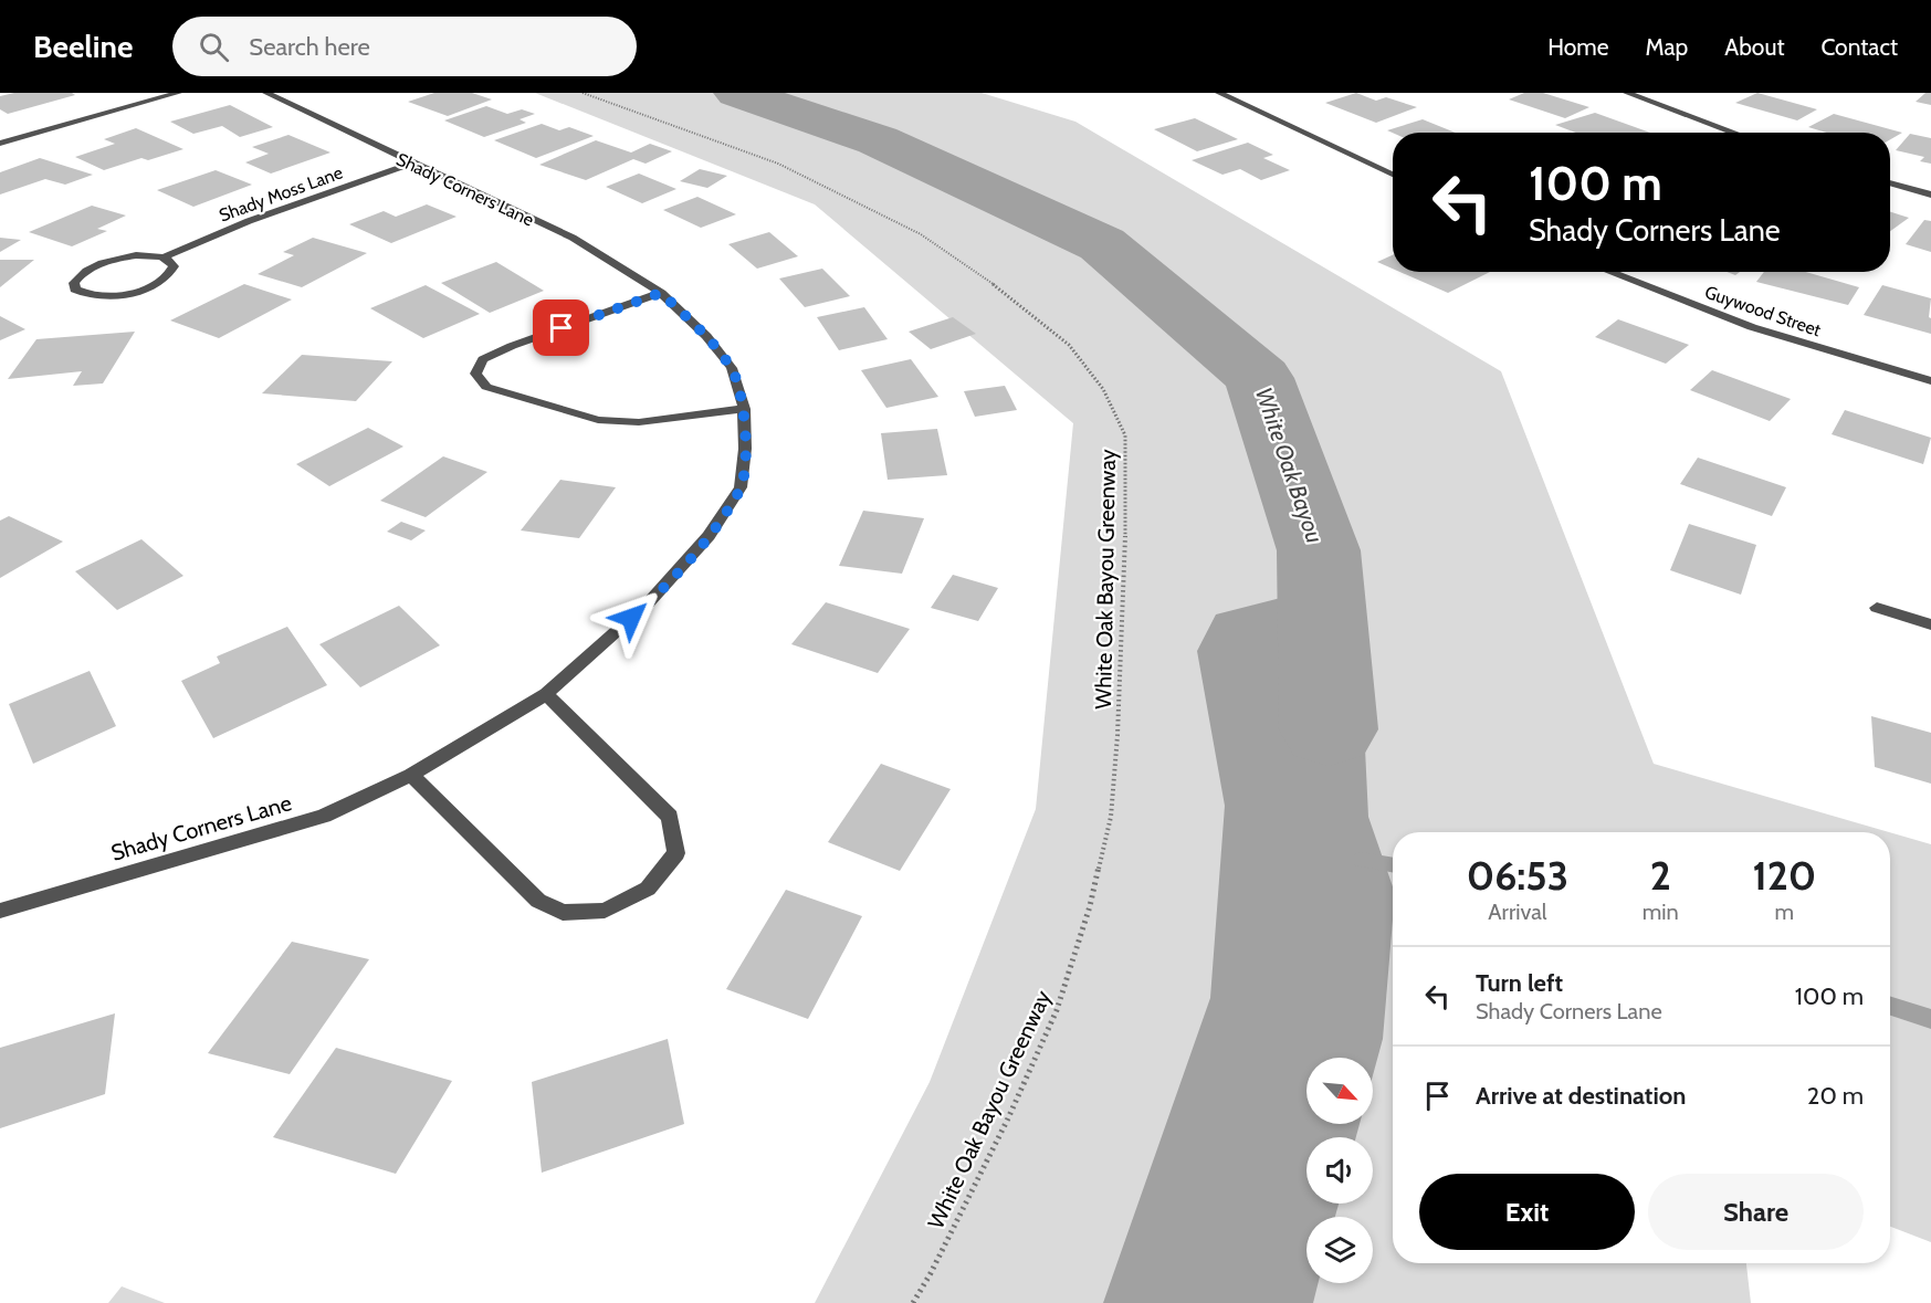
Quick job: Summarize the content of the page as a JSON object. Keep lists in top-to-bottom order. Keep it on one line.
{"streets":{"street":["Shady Corners Lane","Shady Moss Lane","Guywood Street"],"path":["White Oak Bayou Greenway"]},"crossings":[["Shady Corners Lane","Shady Moss Lane"]],"water":["White Oak Bayou"],"north":"bottom right","page":{"header":"Beeline","search":"Search here","nav":["Home","Map","About","Contact"],"turn":["100 m","Shady Corners Lane"],"eta":["06:53","Arrival","2","min","120","m"],"list":[{"name":"Turn left","note":"Shady Corners Lane","value":"100 m"},{"name":"Arrive at destination","value":"20 m"}],"buttons":["Exit","Share"]}}
